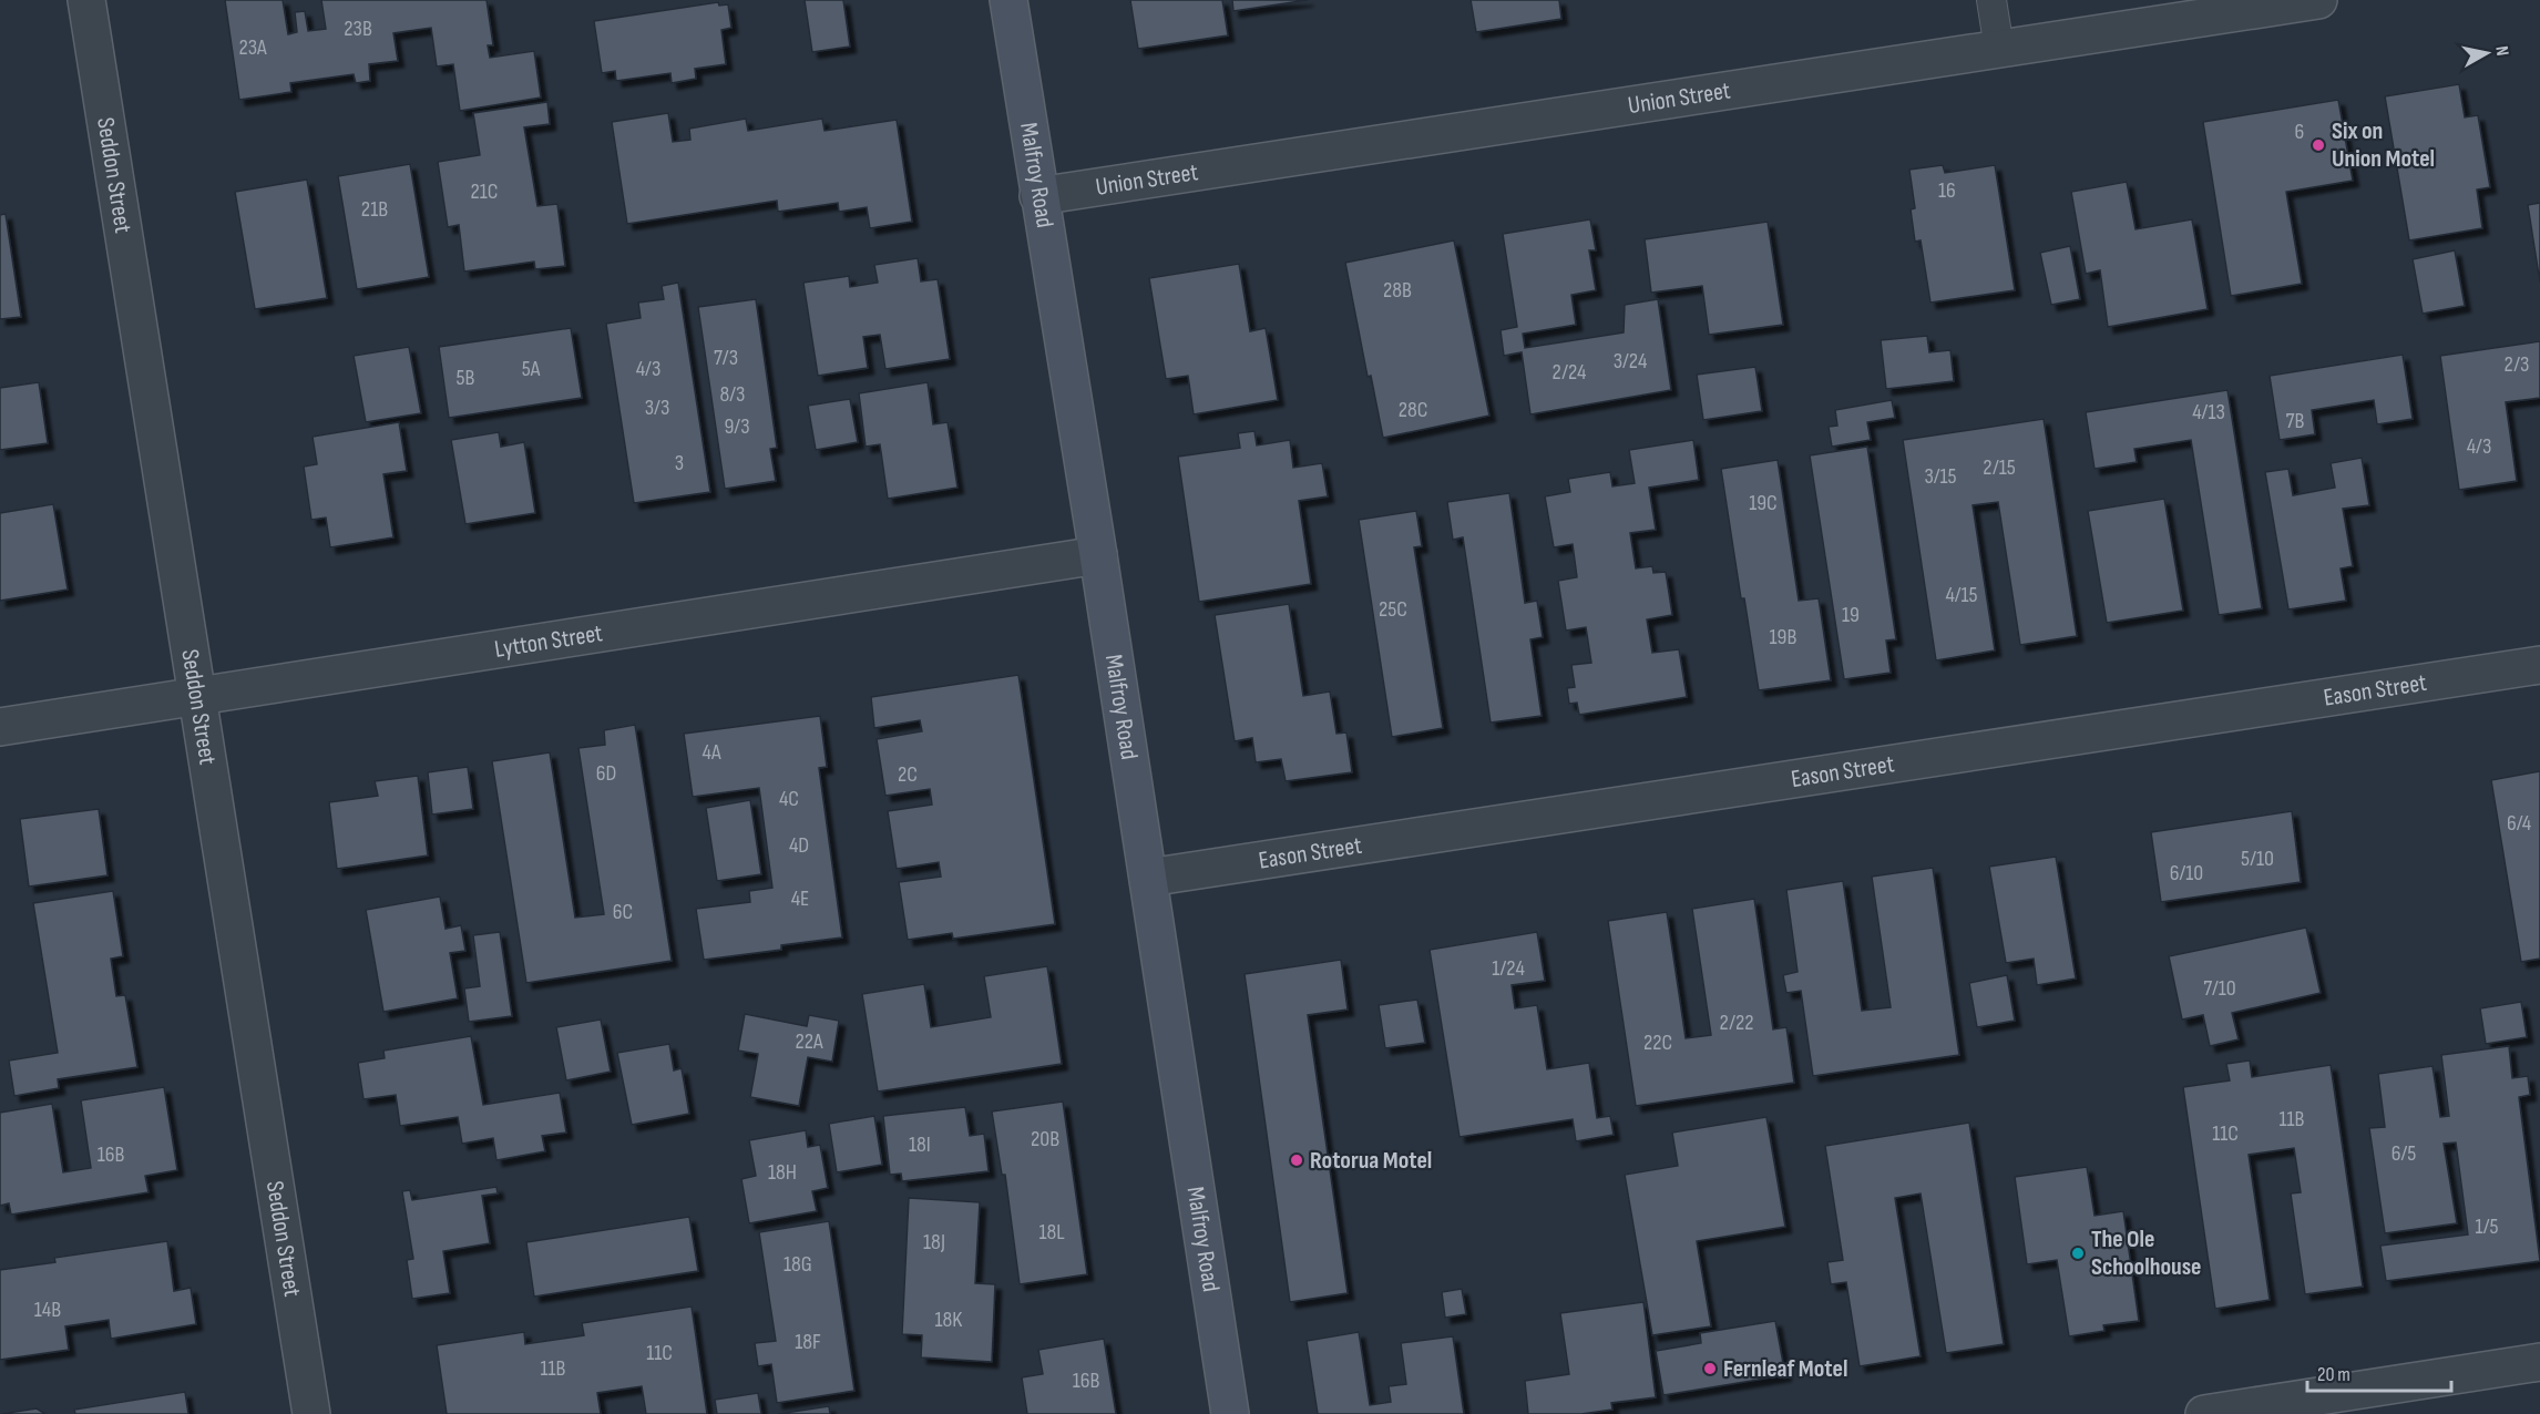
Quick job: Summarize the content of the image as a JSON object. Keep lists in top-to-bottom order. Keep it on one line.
{"streets":{"main road":["Malfroy Road"],"street":["Union Street","Seddon Street","Lytton Street","Eason Street"]},"crossings":[["Union Street","Malfroy Road"],["Seddon Street","Lytton Street"],["Malfroy Road","Lytton Street"],["Malfroy Road","Eason Street"]],"places":["Six on Union Motel","Rotorua Motel","The Ole Schoolhouse","Fernleaf Motel"],"house_numbers":["23B","23A","6","16","21C","21B","28B","7/3","3/24","2/3","5A","4/3","2/24","5B","8/3","3/3","28C","4/13","7B","9/3","4/3","3","2/15","3/15","19C","4/15","25C","19","19B","4A","6D","2C","4C","6/4","4D","5/10","6/10","4E","6C","1/24","7/10","2/22","22A","22C","11B","11C","20B","18I","6/5","16B","18H","1/5","18L","18J","18G","14B","18K","18F","11C","11B","16B"],"scale_bar":"20 m","north":"right"}
